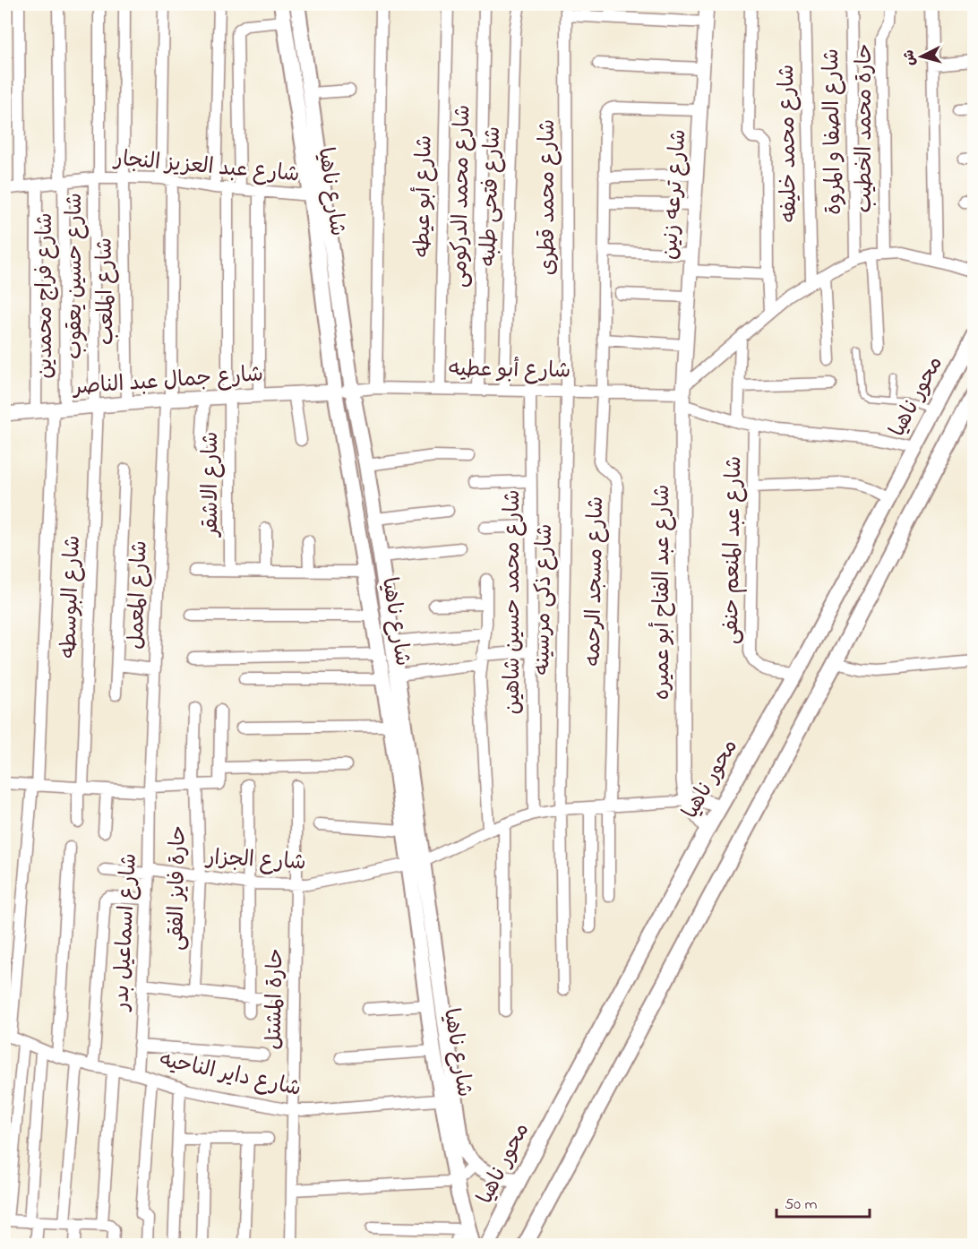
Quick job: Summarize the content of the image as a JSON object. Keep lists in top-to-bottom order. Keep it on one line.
{"streets":{"main road":["شارع ناهيا","محور ناهيا"],"street":["حارة محمد الخطيب","شارع الصفا و المروة","شارع محمد خليفه","شارع عبد العزيز النجار","شارع ترعه زنين","شارع أبو عيطه","شارع محمد الدركومى","شارع فتحى طلبه","شارع محمد قطرى","شارع حسين يعقوب","شارع الملعب","شارع فراج محمدين","شارع أبو عطيه","شارع جمال عبد الناصر","شارع الاشقر","شارع عبد المنعم حنفى","شارع مسجد الرحمه","شارع عبد الفتاح أبو عميره","شارع المعمل","شارع البوسطه","شارع ذكى مرسينه","شارع محمد حسين شاهين","شارع الجزار","حارة فايز الفقى","شارع اسماعيل بدر","حارة المشتل","شارع داير الناحيه"]},"crossings":[["شارع عبد العزيز النجار","شارع ناهيا"],["شارع عبد العزيز النجار","شارع حسين يعقوب"],["شارع عبد العزيز النجار","شارع الملعب"],["شارع عبد العزيز النجار","شارع فراج محمدين"],["شارع عبد العزيز النجار","شارع الاشقر"],["شارع عبد العزيز النجار","شارع المعمل"],["شارع ناهيا","شارع أبو عطيه"],["شارع ناهيا","شارع جمال عبد الناصر"],["شارع ناهيا","شارع الجزار"],["شارع ناهيا","شارع داير الناحيه"],["شارع ترعه زنين","شارع أبو عطيه"],["شارع ترعه زنين","شارع مسجد الرحمه"],["شارع ترعه زنين","شارع عبد الفتاح أبو عميره"],["شارع أبو عيطه","شارع أبو عطيه"],["شارع محمد الدركومى","شارع أبو عطيه"],["شارع فتحى طلبه","شارع أبو عطيه"],["شارع محمد قطرى","شارع أبو عطيه"],["شارع محمد قطرى","شارع ذكى مرسينه"],["شارع حسين يعقوب","شارع جمال عبد الناصر"],["شارع حسين يعقوب","شارع البوسطه"],["شارع الملعب","شارع جمال عبد الناصر"],["شارع فراج محمدين","شارع جمال عبد الناصر"],["شارع أبو عطيه","شارع جمال عبد الناصر"],["شارع أبو عطيه","محور ناهيا"],["شارع أبو عطيه","شارع عبد المنعم حنفى"],["شارع أبو عطيه","شارع مسجد الرحمه"],["شارع أبو عطيه","شارع عبد الفتاح أبو عميره"],["شارع أبو عطيه","شارع ذكى مرسينه"],["شارع أبو عطيه","شارع محمد حسين شاهين"],["شارع جمال عبد الناصر","شارع الاشقر"],["شارع جمال عبد الناصر","شارع المعمل"],["شارع جمال عبد الناصر","شارع البوسطه"],["محور ناهيا","شارع عبد المنعم حنفى"],["محور ناهيا","شارع عبد الفتاح أبو عميره"],["شارع مسجد الرحمه","شارع الجزار"],["شارع عبد الفتاح أبو عميره","شارع الجزار"],["شارع المعمل","شارع اسماعيل بدر"],["شارع ذكى مرسينه","شارع الجزار"],["شارع محمد حسين شاهين","شارع الجزار"],["شارع الجزار","حارة فايز الفقى"],["شارع الجزار","شارع اسماعيل بدر"],["شارع الجزار","حارة المشتل"],["شارع اسماعيل بدر","شارع داير الناحيه"],["حارة المشتل","شارع داير الناحيه"]],"scale_bar":"50 m","north":"left"}
